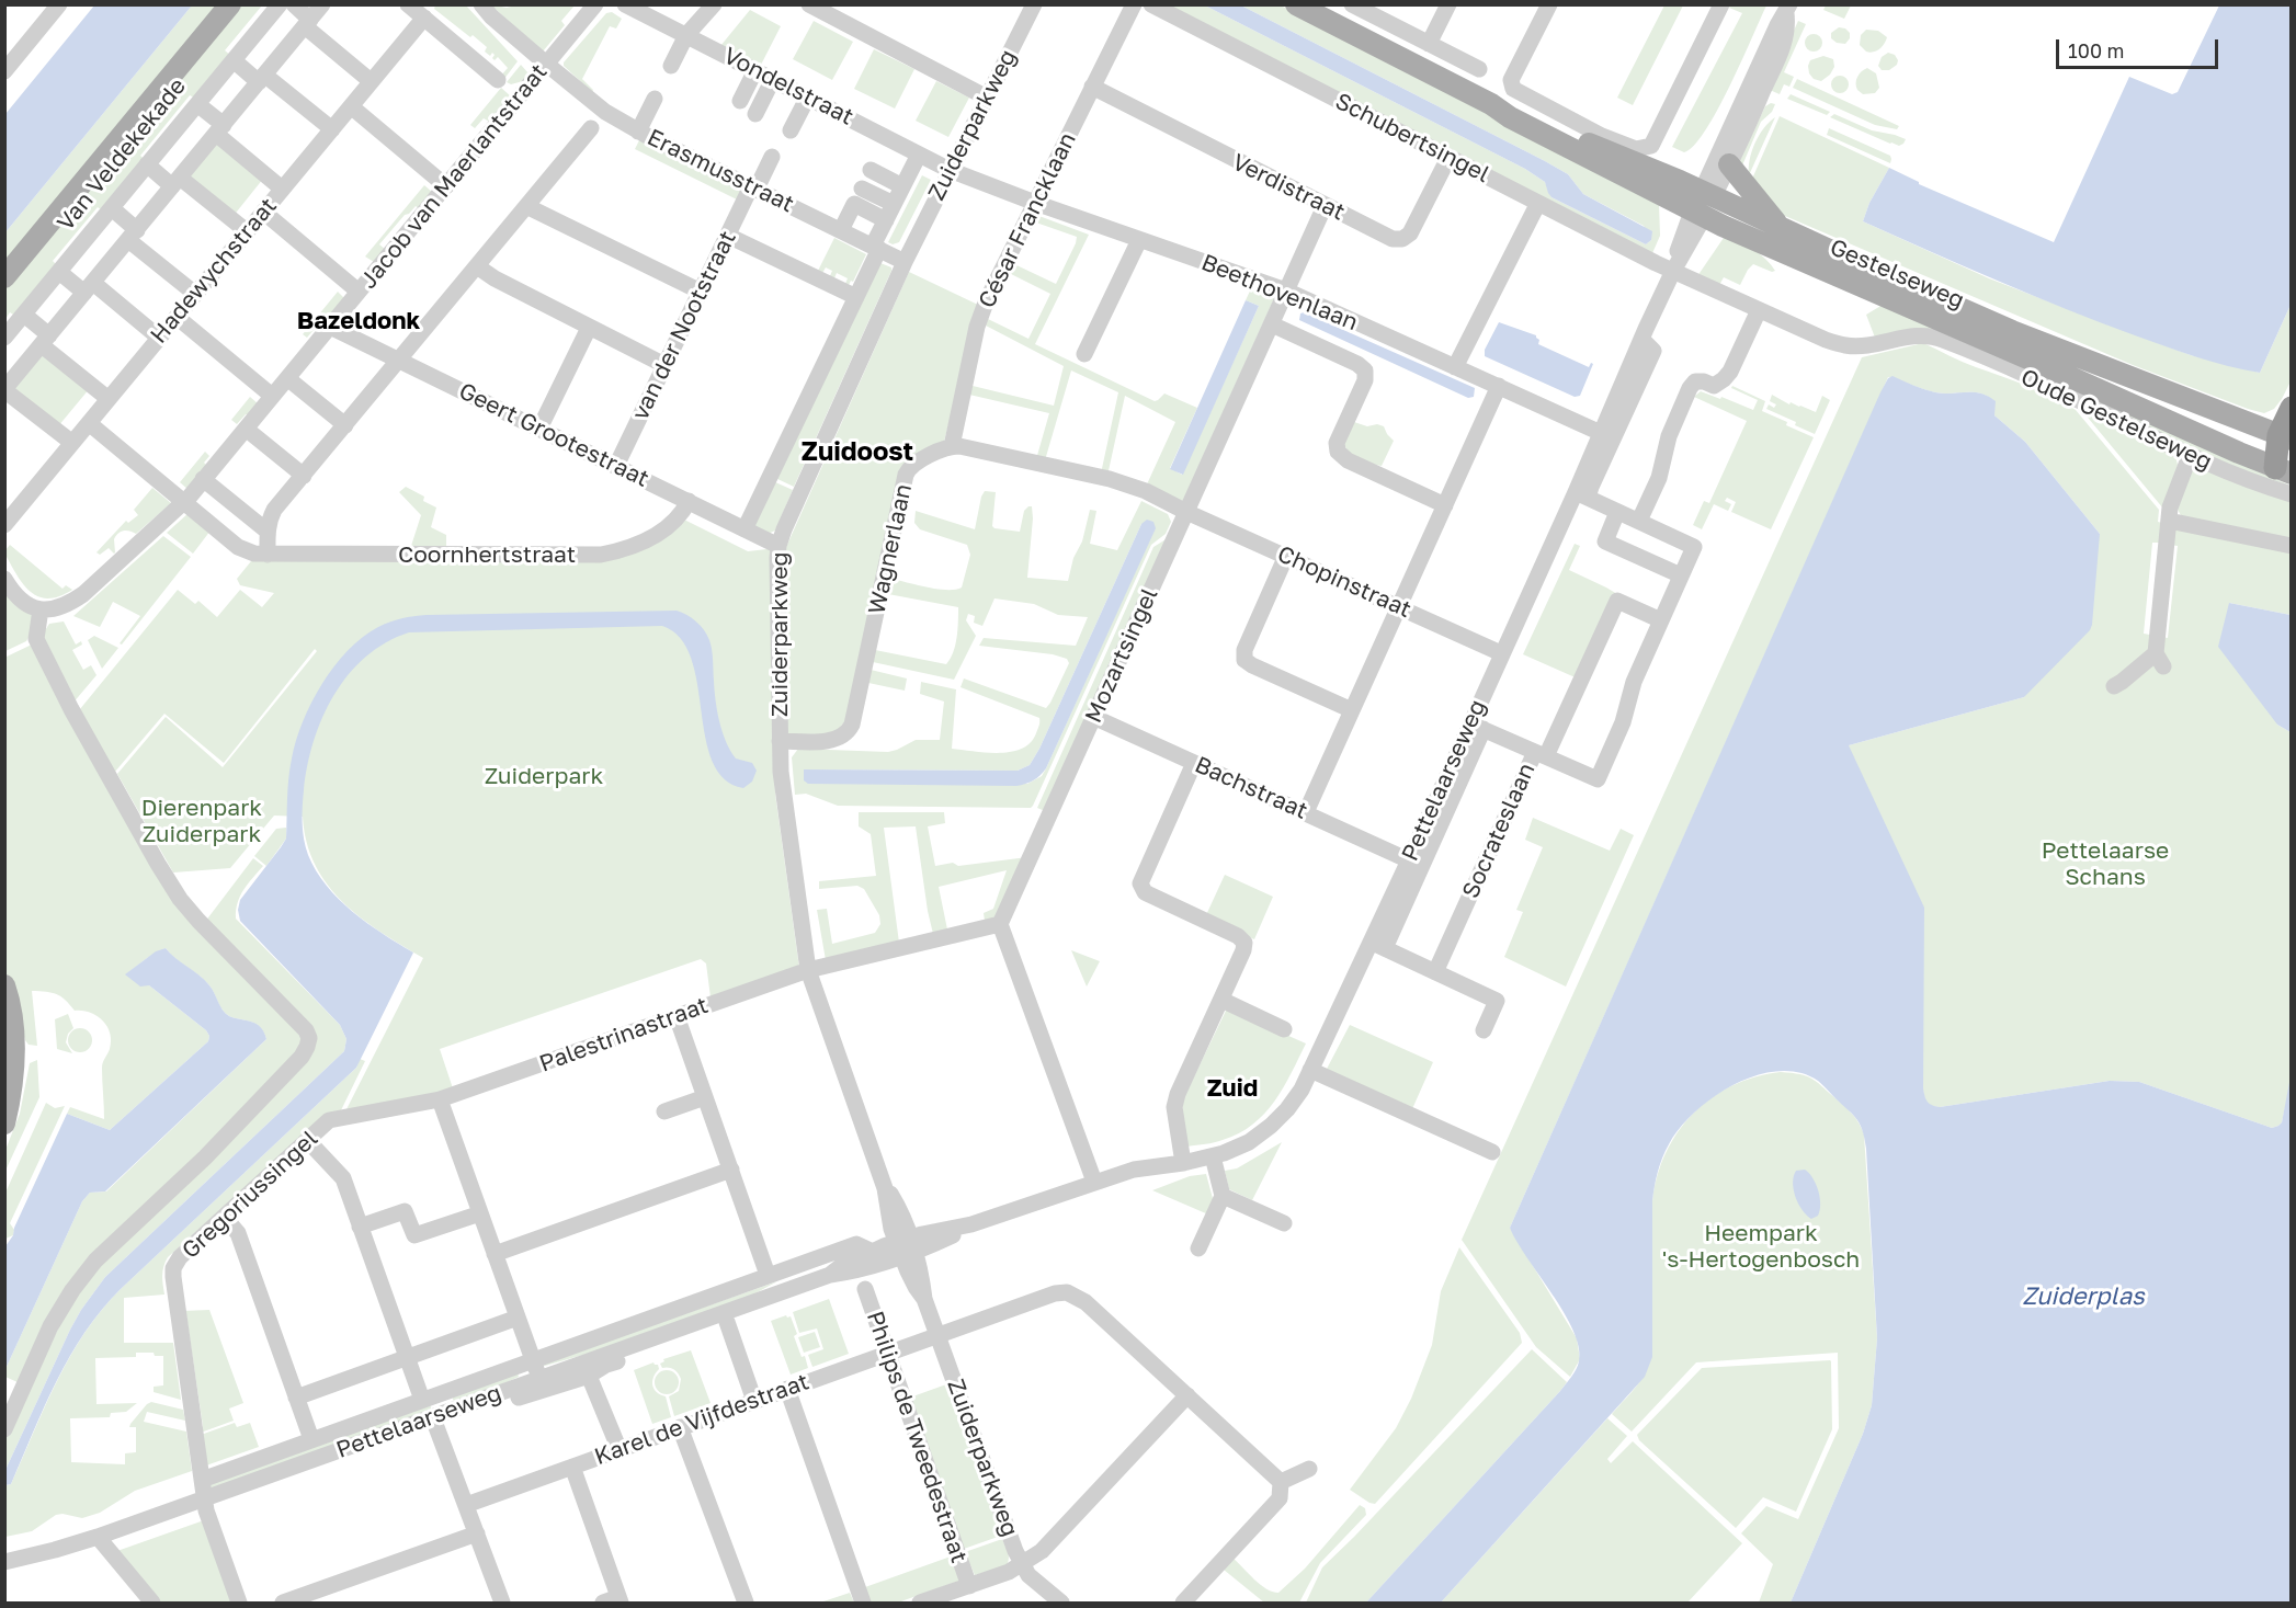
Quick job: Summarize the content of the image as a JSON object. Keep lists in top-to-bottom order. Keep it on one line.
{"streets":{"main road":["Van Veldekekade","Gestelseweg"],"street":["Vondelstraat","Zuiderparkweg","Schubertsingel","Erasmusstraat","Jacob van Maerlantstraat","Verdistraat","César Francklaan","Hadewychstraat","Beethovenlaan","van der Nootstraat","Oude Gestelseweg","Geert Grootestraat","Wagnerlaan","Coornhertstraat","Chopinstraat","Mozartsingel","Pettelaarseweg","Bachstraat","Socrateslaan","Palestrinastraat","Gregoriussingel","Karel de Vijfdestraat","Philips de Tweedestraat"]},"crossings":[["Vondelstraat","Zuiderparkweg"],["Vondelstraat","Beethovenlaan"],["Zuiderparkweg","Erasmusstraat"],["Zuiderparkweg","Beethovenlaan"],["Zuiderparkweg","Geert Grootestraat"],["Zuiderparkweg","Wagnerlaan"],["Zuiderparkweg","Pettelaarseweg"],["Zuiderparkweg","Palestrinastraat"],["Zuiderparkweg","Karel de Vijfdestraat"],["Schubertsingel","Verdistraat"],["Schubertsingel","Oude Gestelseweg"],["Schubertsingel","Pettelaarseweg"],["Erasmusstraat","Jacob van Maerlantstraat"],["Erasmusstraat","van der Nootstraat"],["Jacob van Maerlantstraat","Geert Grootestraat"],["Jacob van Maerlantstraat","Coornhertstraat"],["Verdistraat","César Francklaan"],["Verdistraat","Mozartsingel"],["César Francklaan","Beethovenlaan"],["César Francklaan","Wagnerlaan"],["Hadewychstraat","Coornhertstraat"],["Gestelseweg","Pettelaarseweg"],["Beethovenlaan","Mozartsingel"],["Beethovenlaan","Pettelaarseweg"],["van der Nootstraat","Geert Grootestraat"],["Geert Grootestraat","Coornhertstraat"],["Chopinstraat","Mozartsingel"],["Chopinstraat","Pettelaarseweg"],["Mozartsingel","Bachstraat"],["Pettelaarseweg","Bachstraat"],["Pettelaarseweg","Gregoriussingel"],["Palestrinastraat","Gregoriussingel"],["Karel de Vijfdestraat","Philips de Tweedestraat"]],"districts":["Bazeldonk","Zuidoost","Zuid"],"water":["Zuiderplas"],"parks":["Zuiderpark","Dierenpark Zuiderpark","Pettelaarse Schans","Heempark 's-Hertogenbosch"],"scale_bar":"100 m"}
